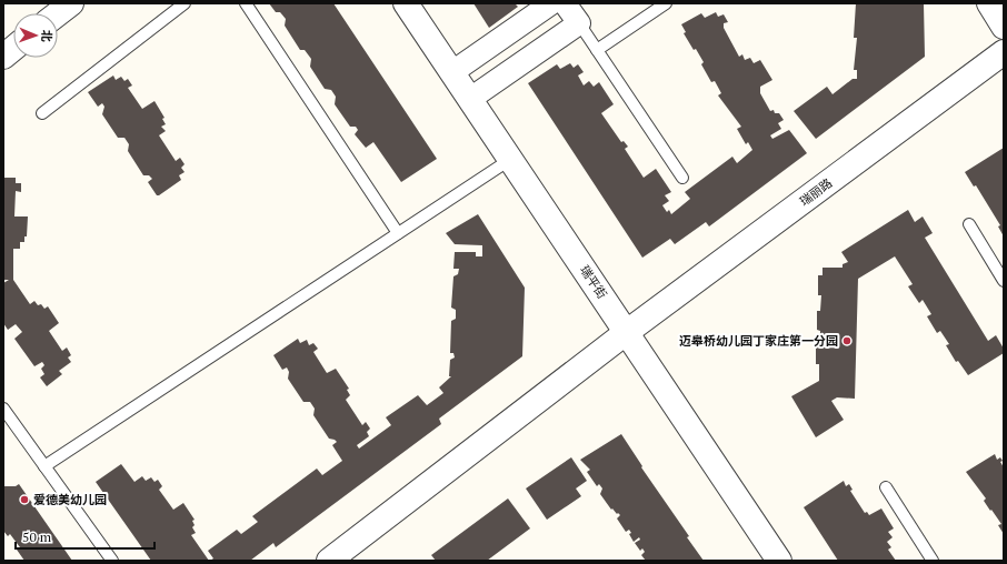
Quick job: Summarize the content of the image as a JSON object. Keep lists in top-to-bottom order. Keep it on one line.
{"streets":{"street":["瑞丽路","瑞平街"]},"crossings":[["瑞丽路","瑞平街"]],"places":["迈皋桥幼儿园丁家庄第一分园","爱德美幼儿园"],"scale_bar":"50 m","north":"right"}
